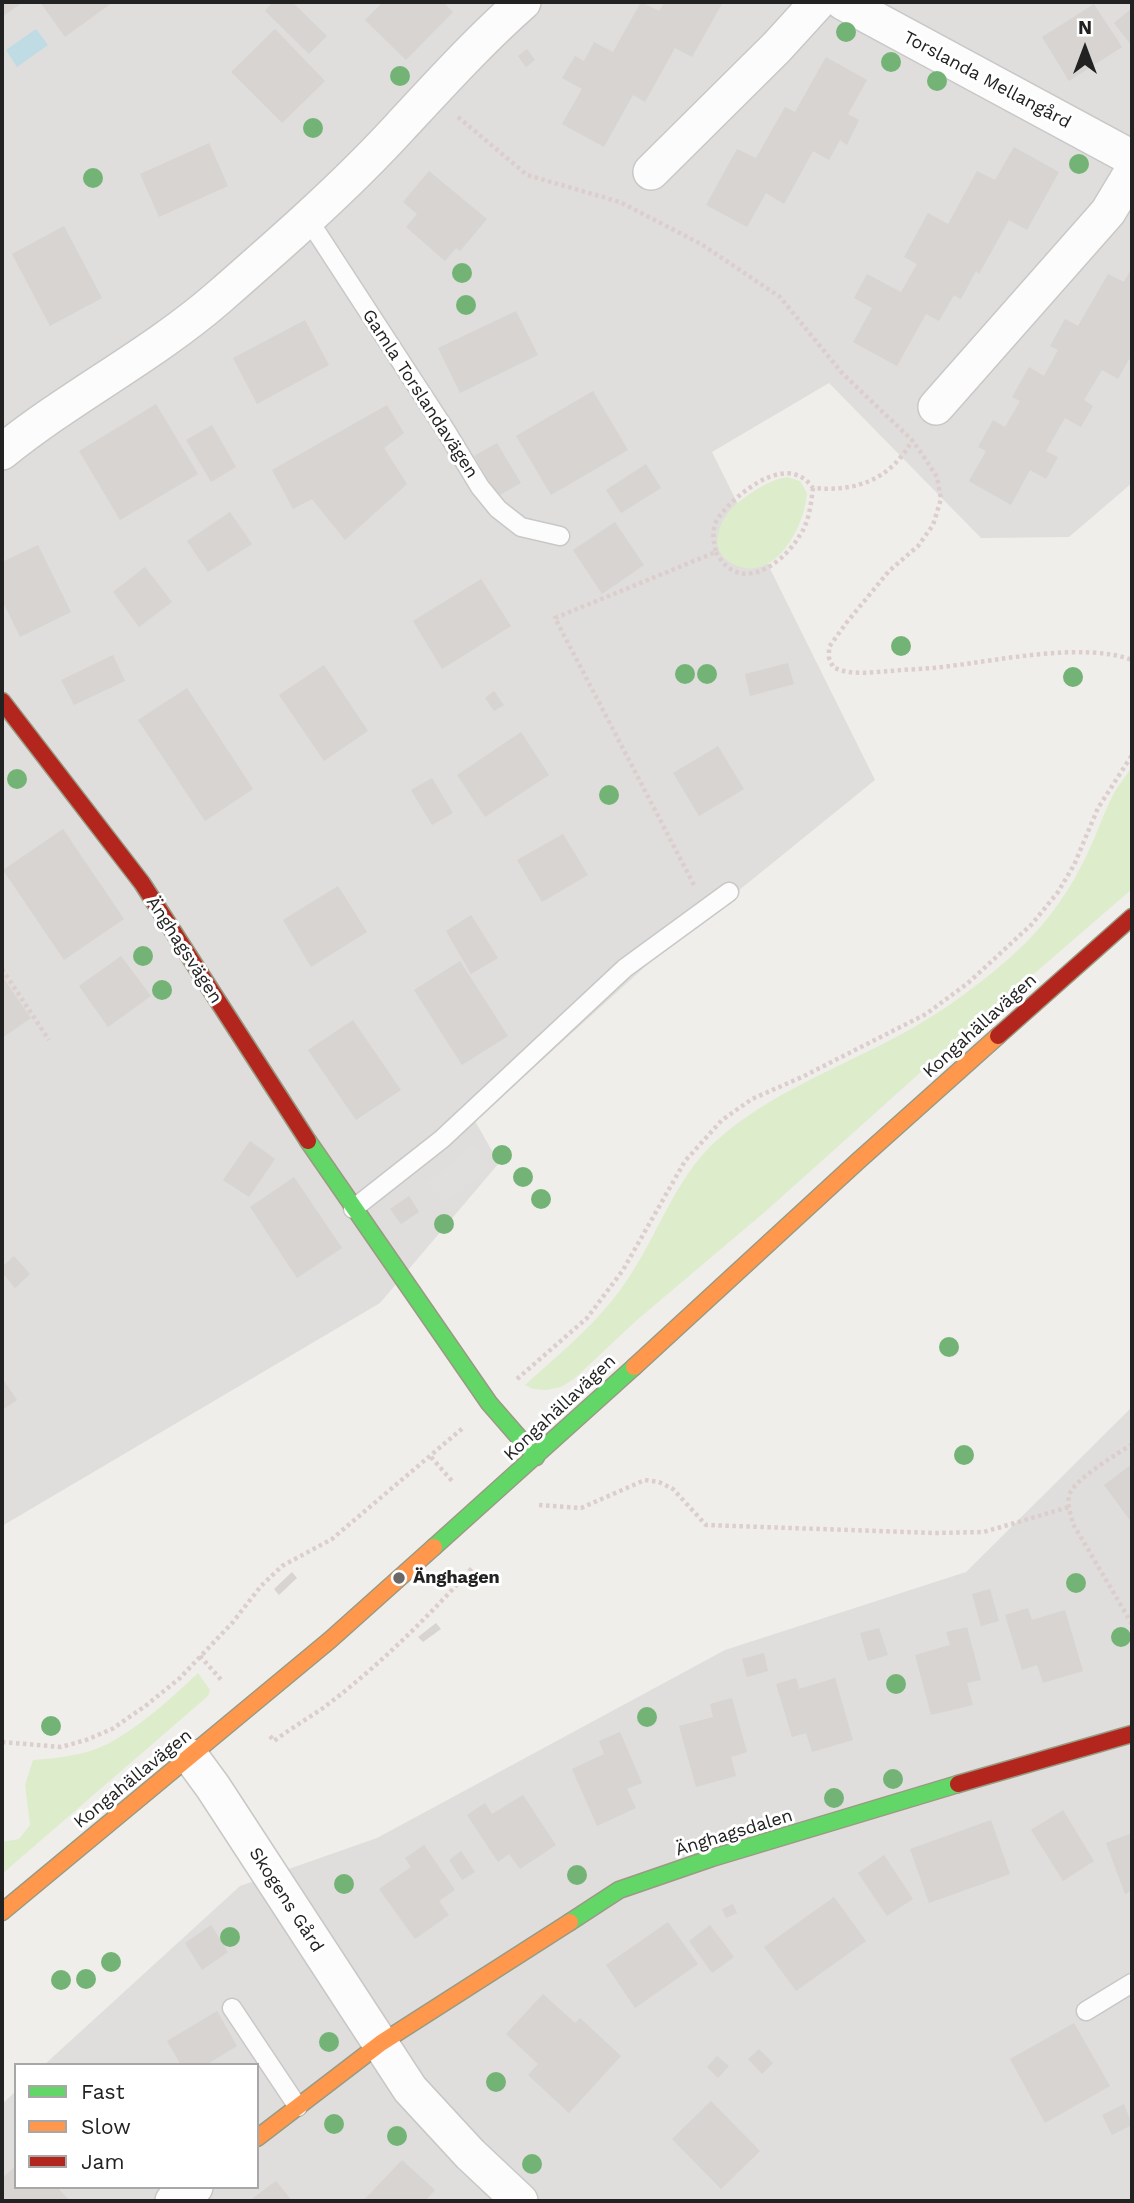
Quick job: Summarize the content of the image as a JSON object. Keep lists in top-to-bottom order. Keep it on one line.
{"streets":{"street":["Torslanda Mellangård","Änghagsvägen","Kongahällavägen","Änghagsdalen","Skogens Gård"],"lane":["Gamla Torslandavägen"]},"crossings":[["Änghagsvägen","Kongahällavägen"],["Kongahällavägen","Skogens Gård"],["Änghagsdalen","Skogens Gård"]],"places":["Änghagen"],"legend":["Fast","Slow","Jam"],"north":"top"}
